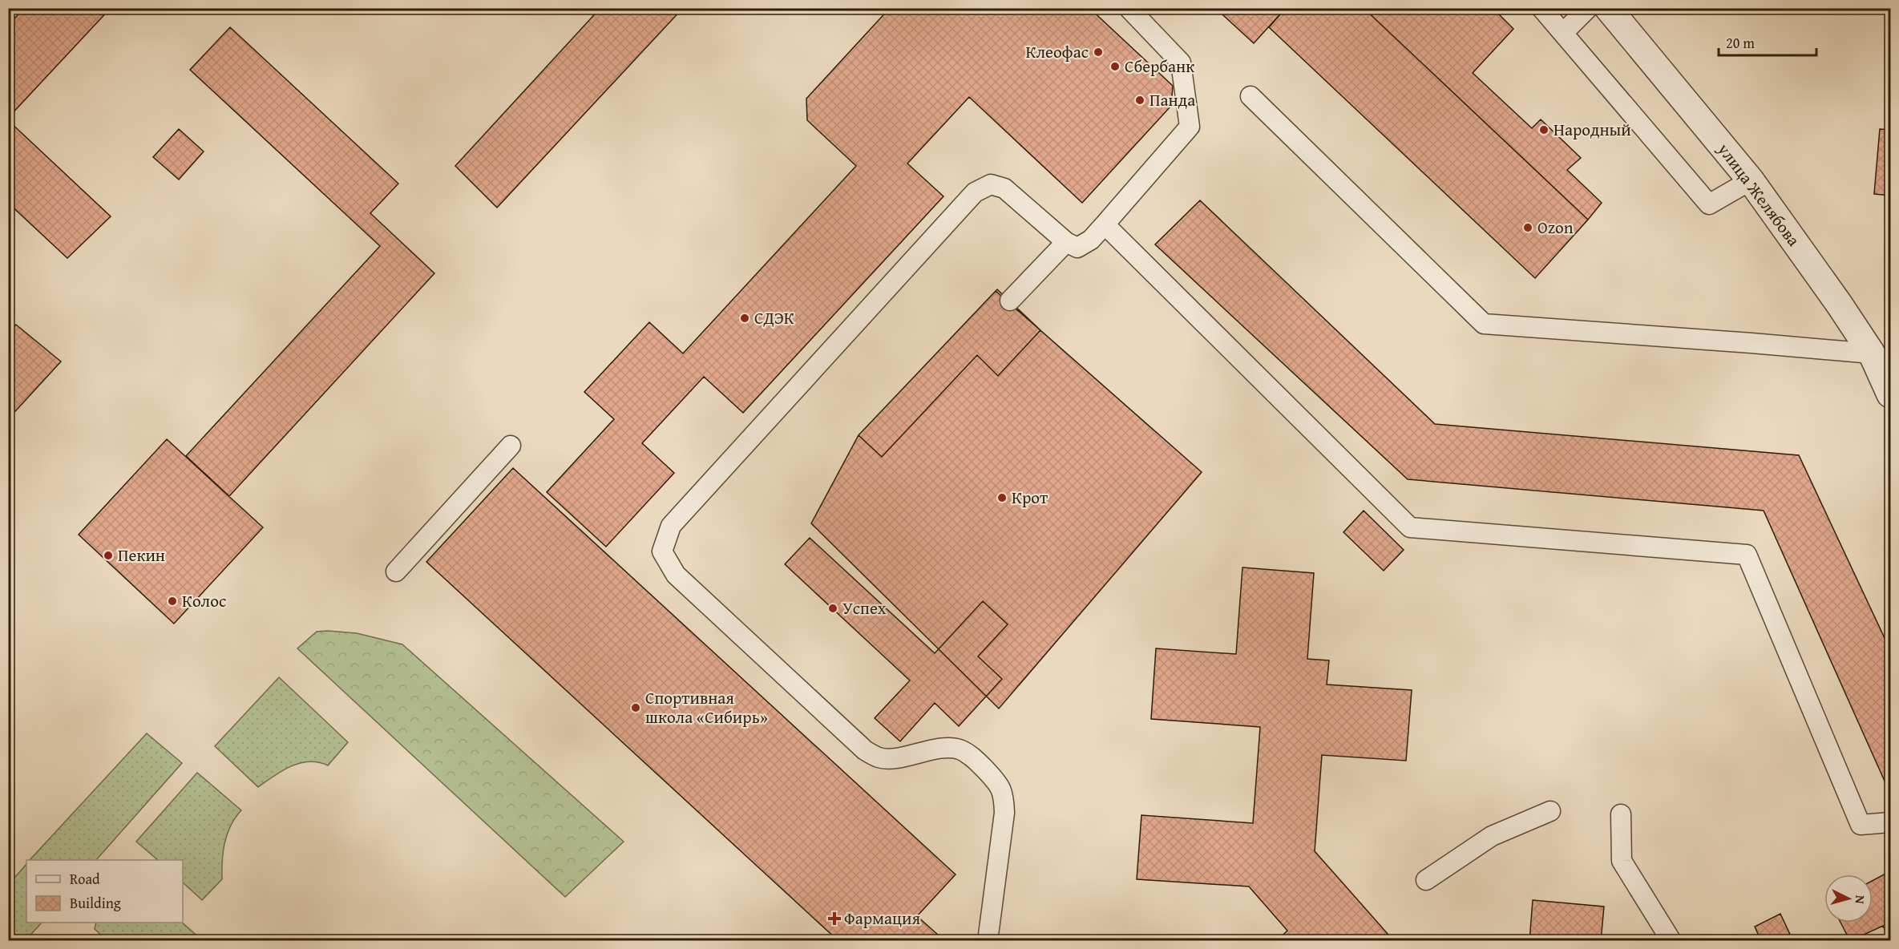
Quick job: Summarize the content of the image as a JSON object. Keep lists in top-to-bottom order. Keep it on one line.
{"streets":{"street":["улица Желябова"]},"places":{"other":["Клеофас","Сбербанк","Панда","Народный","Ozon","СДЭК","Крот","Пекин","Колос","Успех","Спортивная школа «Сибирь»"],"health":["Фармация"]},"legend":["Road","Building"],"scale_bar":"20 m","north":"right"}
